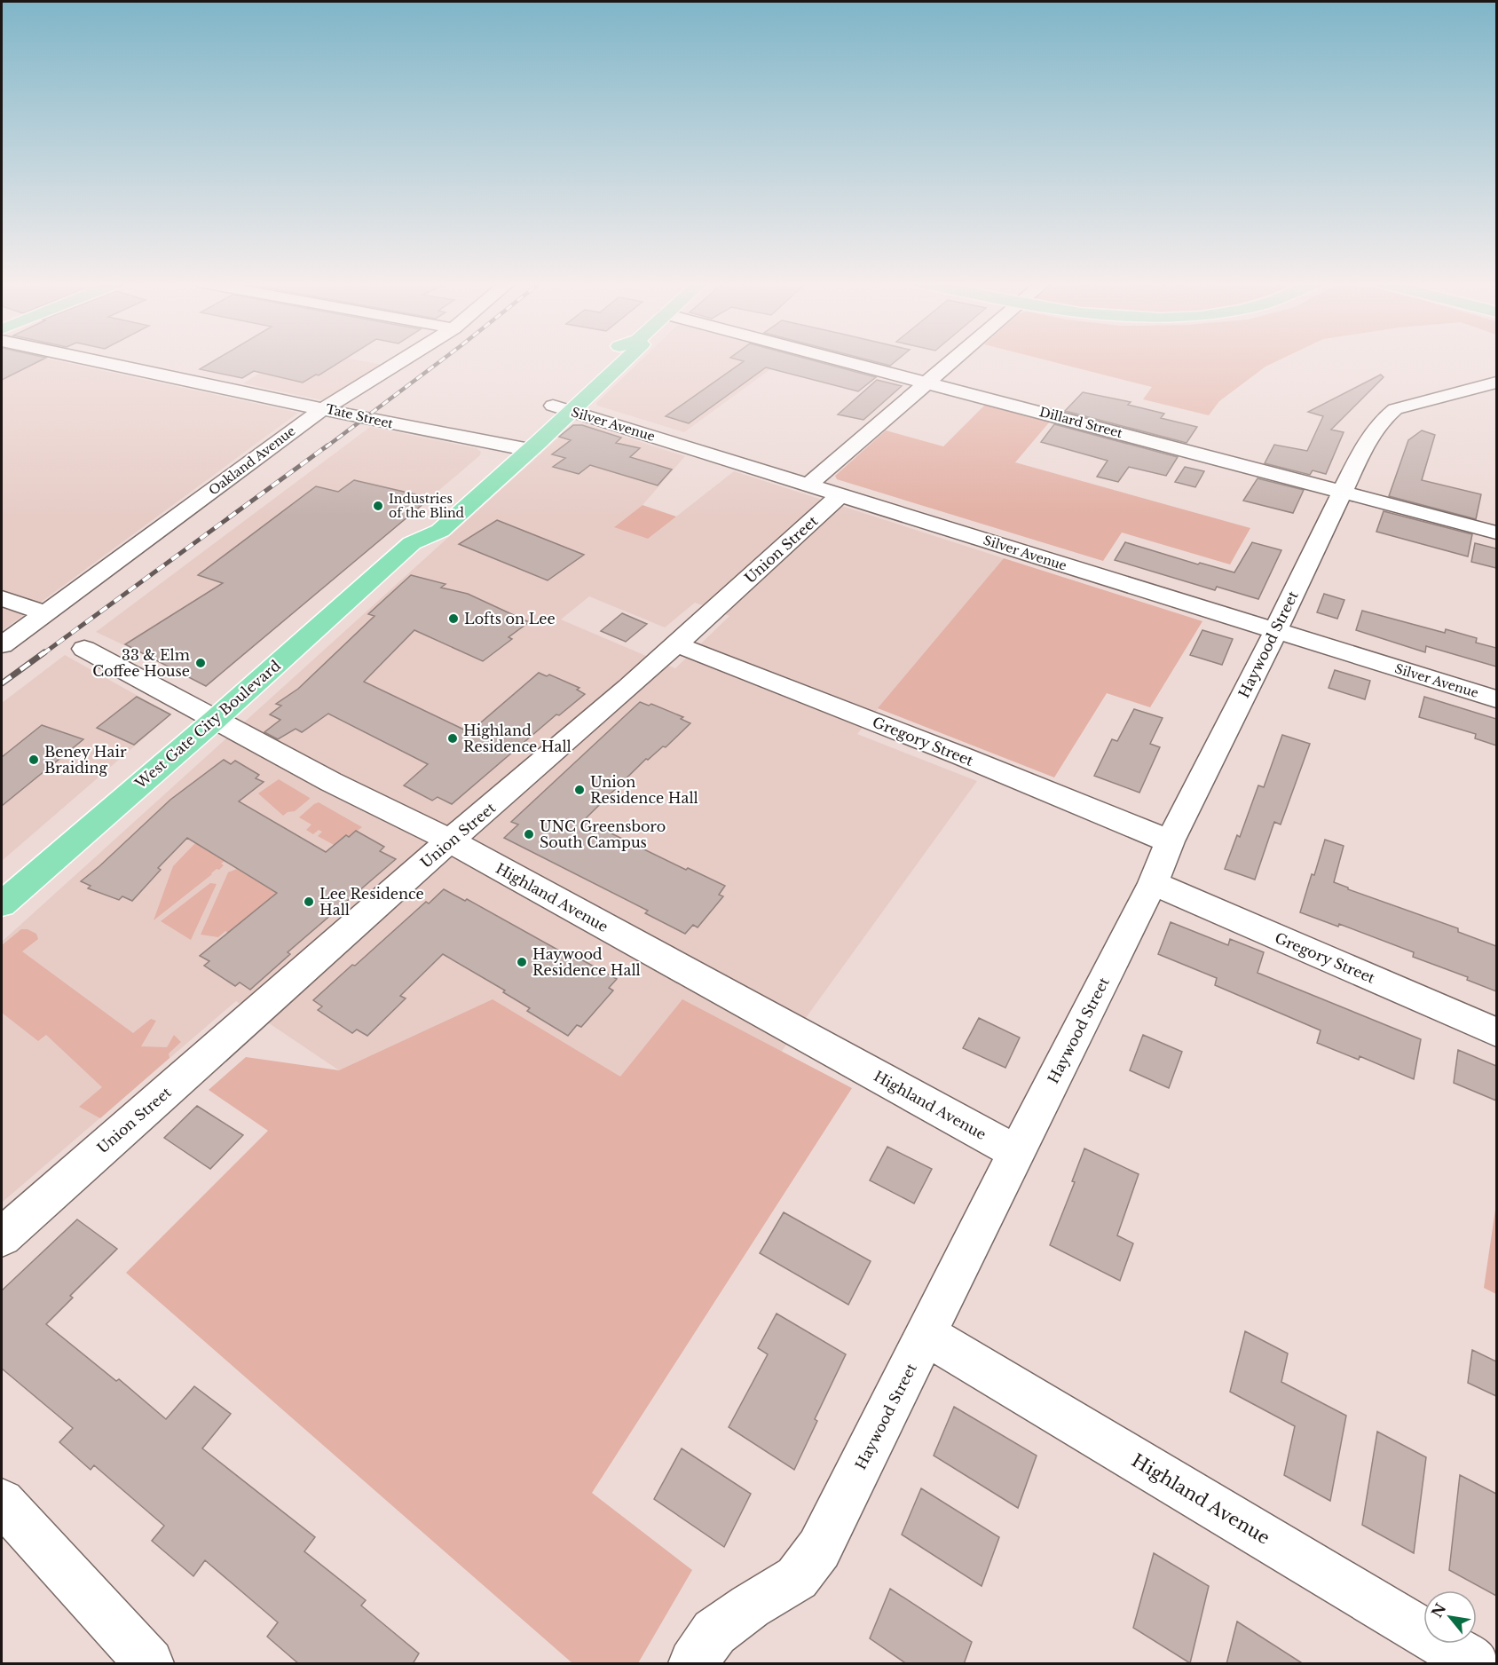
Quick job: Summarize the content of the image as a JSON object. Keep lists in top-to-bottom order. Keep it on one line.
{"streets":{"main road":["West Gate City Boulevard"],"street":["Tate Street","Dillard Street","Silver Avenue","Oakland Avenue","Union Street","Haywood Street","Gregory Street","Highland Avenue"]},"crossings":[["Tate Street","Oakland Avenue"],["Tate Street","West Gate City Boulevard"],["Dillard Street","Haywood Street"],["Silver Avenue","Union Street"],["Silver Avenue","Haywood Street"],["Silver Avenue","West Gate City Boulevard"],["Union Street","Gregory Street"],["Union Street","Highland Avenue"],["Haywood Street","Gregory Street"],["Haywood Street","Highland Avenue"],["West Gate City Boulevard","Highland Avenue"]],"places":["Industries of the Blind","Lofts on Lee","33 & Elm Coffee House","Highland Residence Hall","Beney Hair Braiding","Union Residence Hall","UNC Greensboro South Campus","Lee Residence Hall","Haywood Residence Hall"],"north":"top left"}
